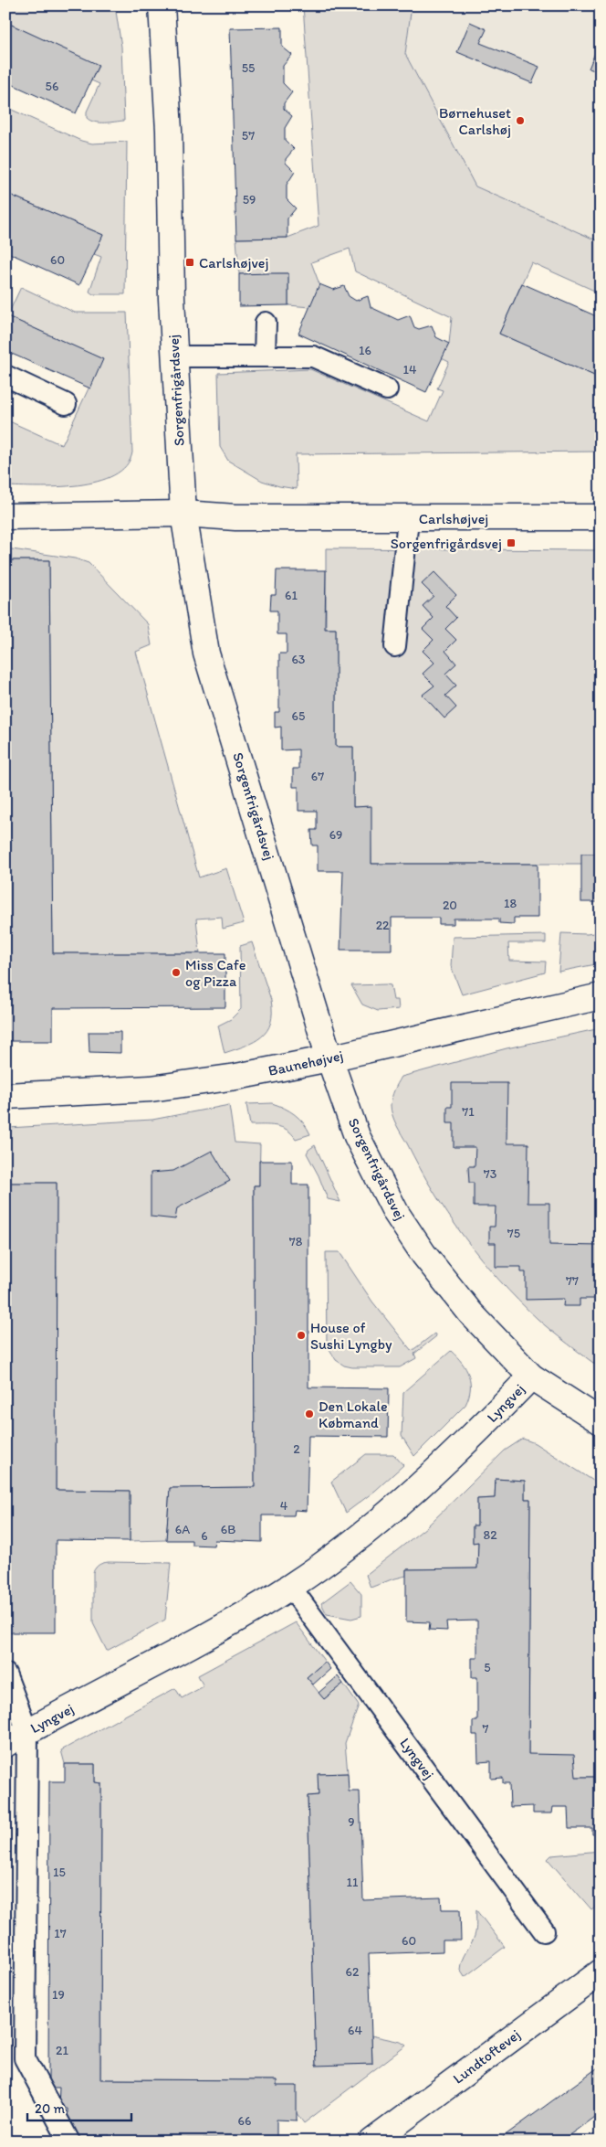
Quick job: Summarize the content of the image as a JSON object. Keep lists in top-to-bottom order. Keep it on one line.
{"streets":{"street":["Sorgenfrigårdsvej","Carlshøjvej","Baunehøjvej","Lyngvej","Lundtoftevej"]},"crossings":[["Sorgenfrigårdsvej","Carlshøjvej"],["Sorgenfrigårdsvej","Baunehøjvej"],["Sorgenfrigårdsvej","Lyngvej"]],"places":{"other":["Børnehuset Carlshøj","Miss Cafe og Pizza","House of Sushi Lyngby","Den Lokale Købmand"],"transit":["Carlshøjvej","Sorgenfrigårdsvej"]},"house_numbers":["55","56","57","59","60","16","14","61","63","65","67","69","18","20","22","71","73","75","78","77","2","4","6A","6B","82","6","5","7","9","15","11","17","60","62","19","64","21","66"],"scale_bar":"20 m"}
